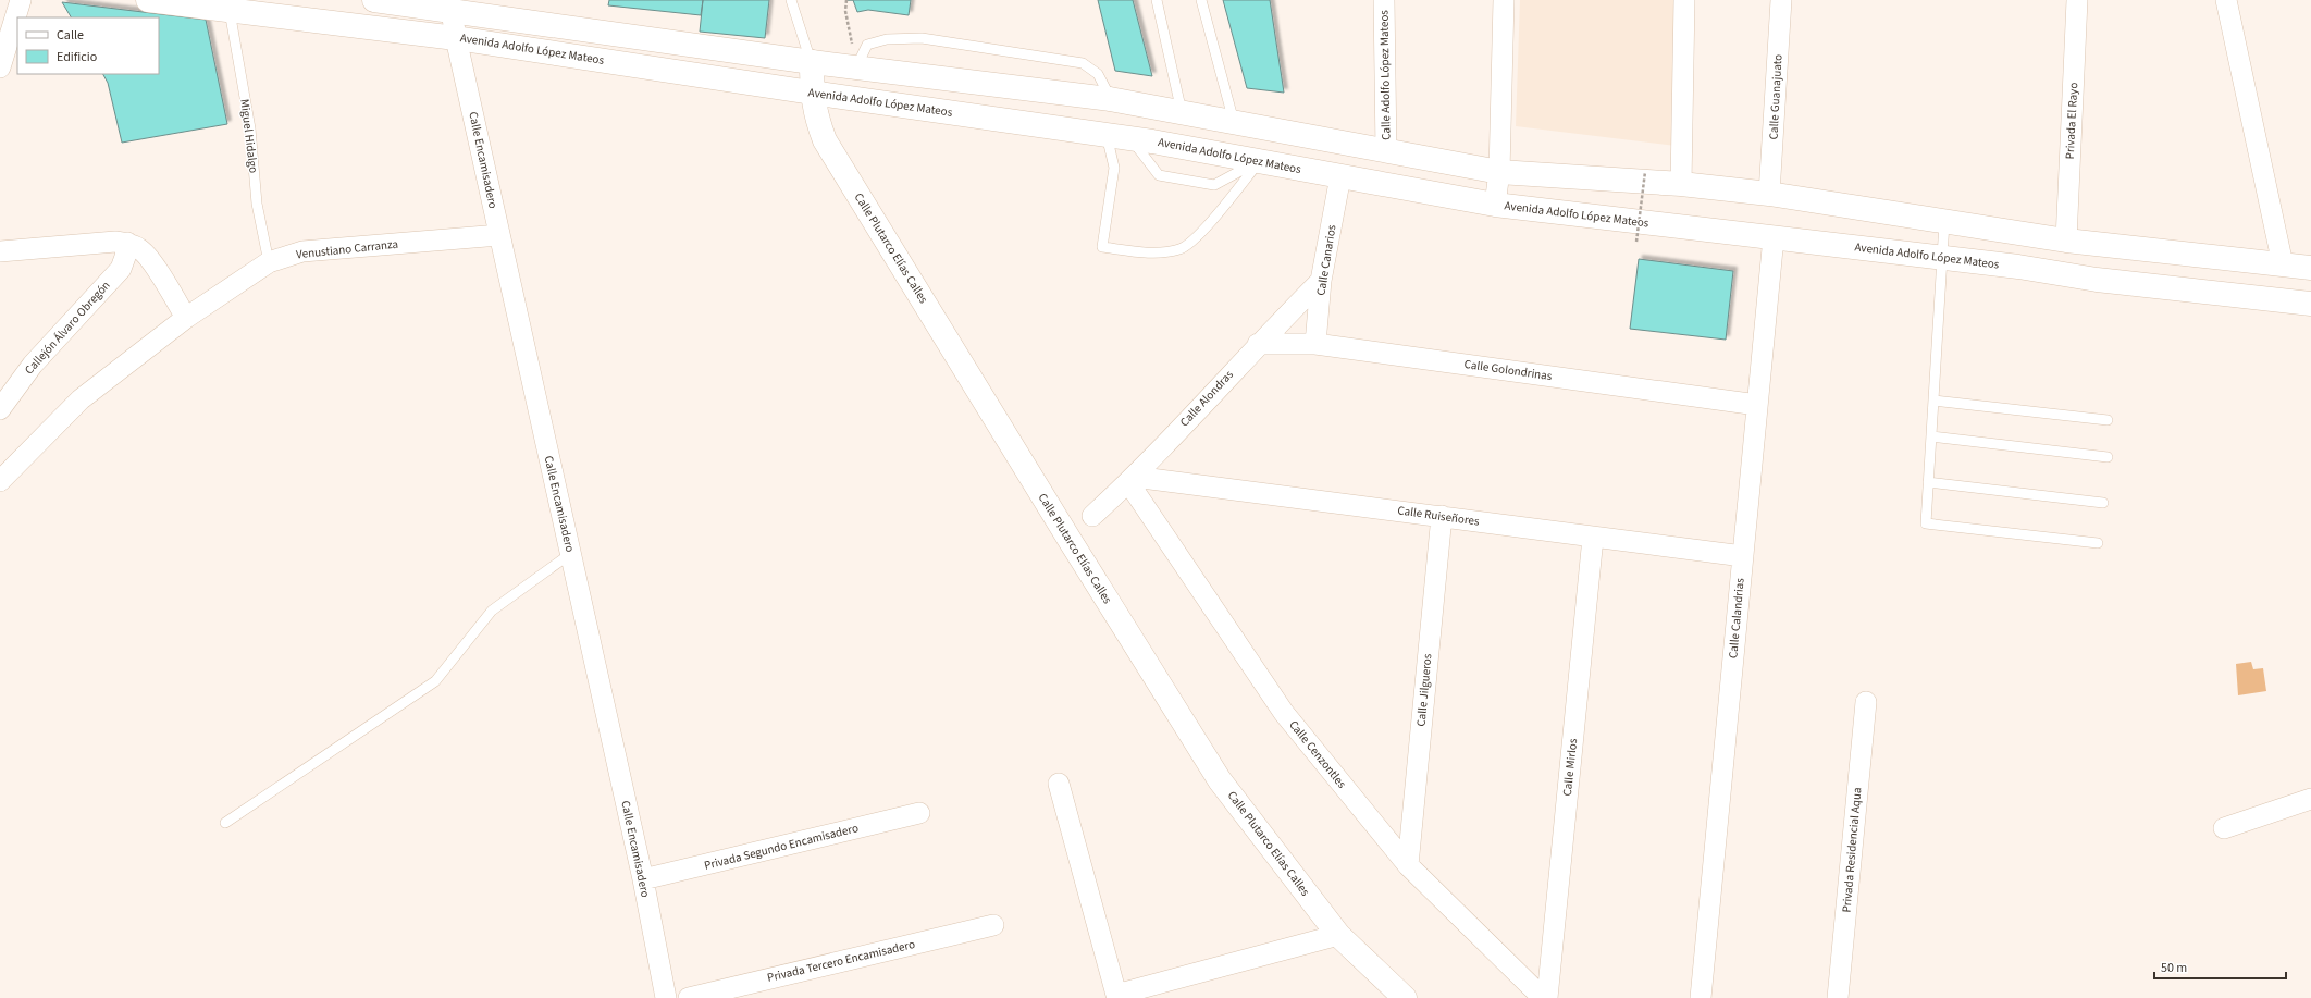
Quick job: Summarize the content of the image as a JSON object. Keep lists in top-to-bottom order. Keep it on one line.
{"streets":{"main road":["Avenida Adolfo López Mateos","Calle Plutarco Elías Calles"],"street":["Calle Adolfo López Mateos","Calle Guanajuato","Privada El Rayo","Calle Encamisadero","Venustiano Carranza","Calle Canarios","Callejón Álvaro Obregón","Calle Golondrinas","Calle Alondras","Calle Ruiseñores","Calle Calandrias","Calle Jilgueros","Calle Cenzontles","Calle Mirlos","Privada Segundo Encamisadero","Privada Residencial Aqua","Privada Tercero Encamisadero"],"lane":["Miguel Hidalgo"]},"crossings":[["Avenida Adolfo López Mateos","Miguel Hidalgo"],["Avenida Adolfo López Mateos","Calle Encamisadero"],["Avenida Adolfo López Mateos","Calle Plutarco Elías Calles"],["Avenida Adolfo López Mateos","Calle Canarios"],["Avenida Adolfo López Mateos","Calle Calandrias"],["Miguel Hidalgo","Venustiano Carranza"],["Calle Encamisadero","Venustiano Carranza"],["Calle Encamisadero","Privada Segundo Encamisadero"],["Calle Canarios","Calle Golondrinas"],["Calle Canarios","Calle Alondras"],["Calle Golondrinas","Calle Alondras"],["Calle Golondrinas","Calle Calandrias"],["Calle Alondras","Calle Ruiseñores"],["Calle Alondras","Calle Cenzontles"],["Calle Ruiseñores","Calle Calandrias"],["Calle Ruiseñores","Calle Jilgueros"],["Calle Ruiseñores","Calle Cenzontles"],["Calle Ruiseñores","Calle Mirlos"],["Calle Jilgueros","Calle Cenzontles"]],"legend":["Calle","Edificio"],"scale_bar":"50 m"}
